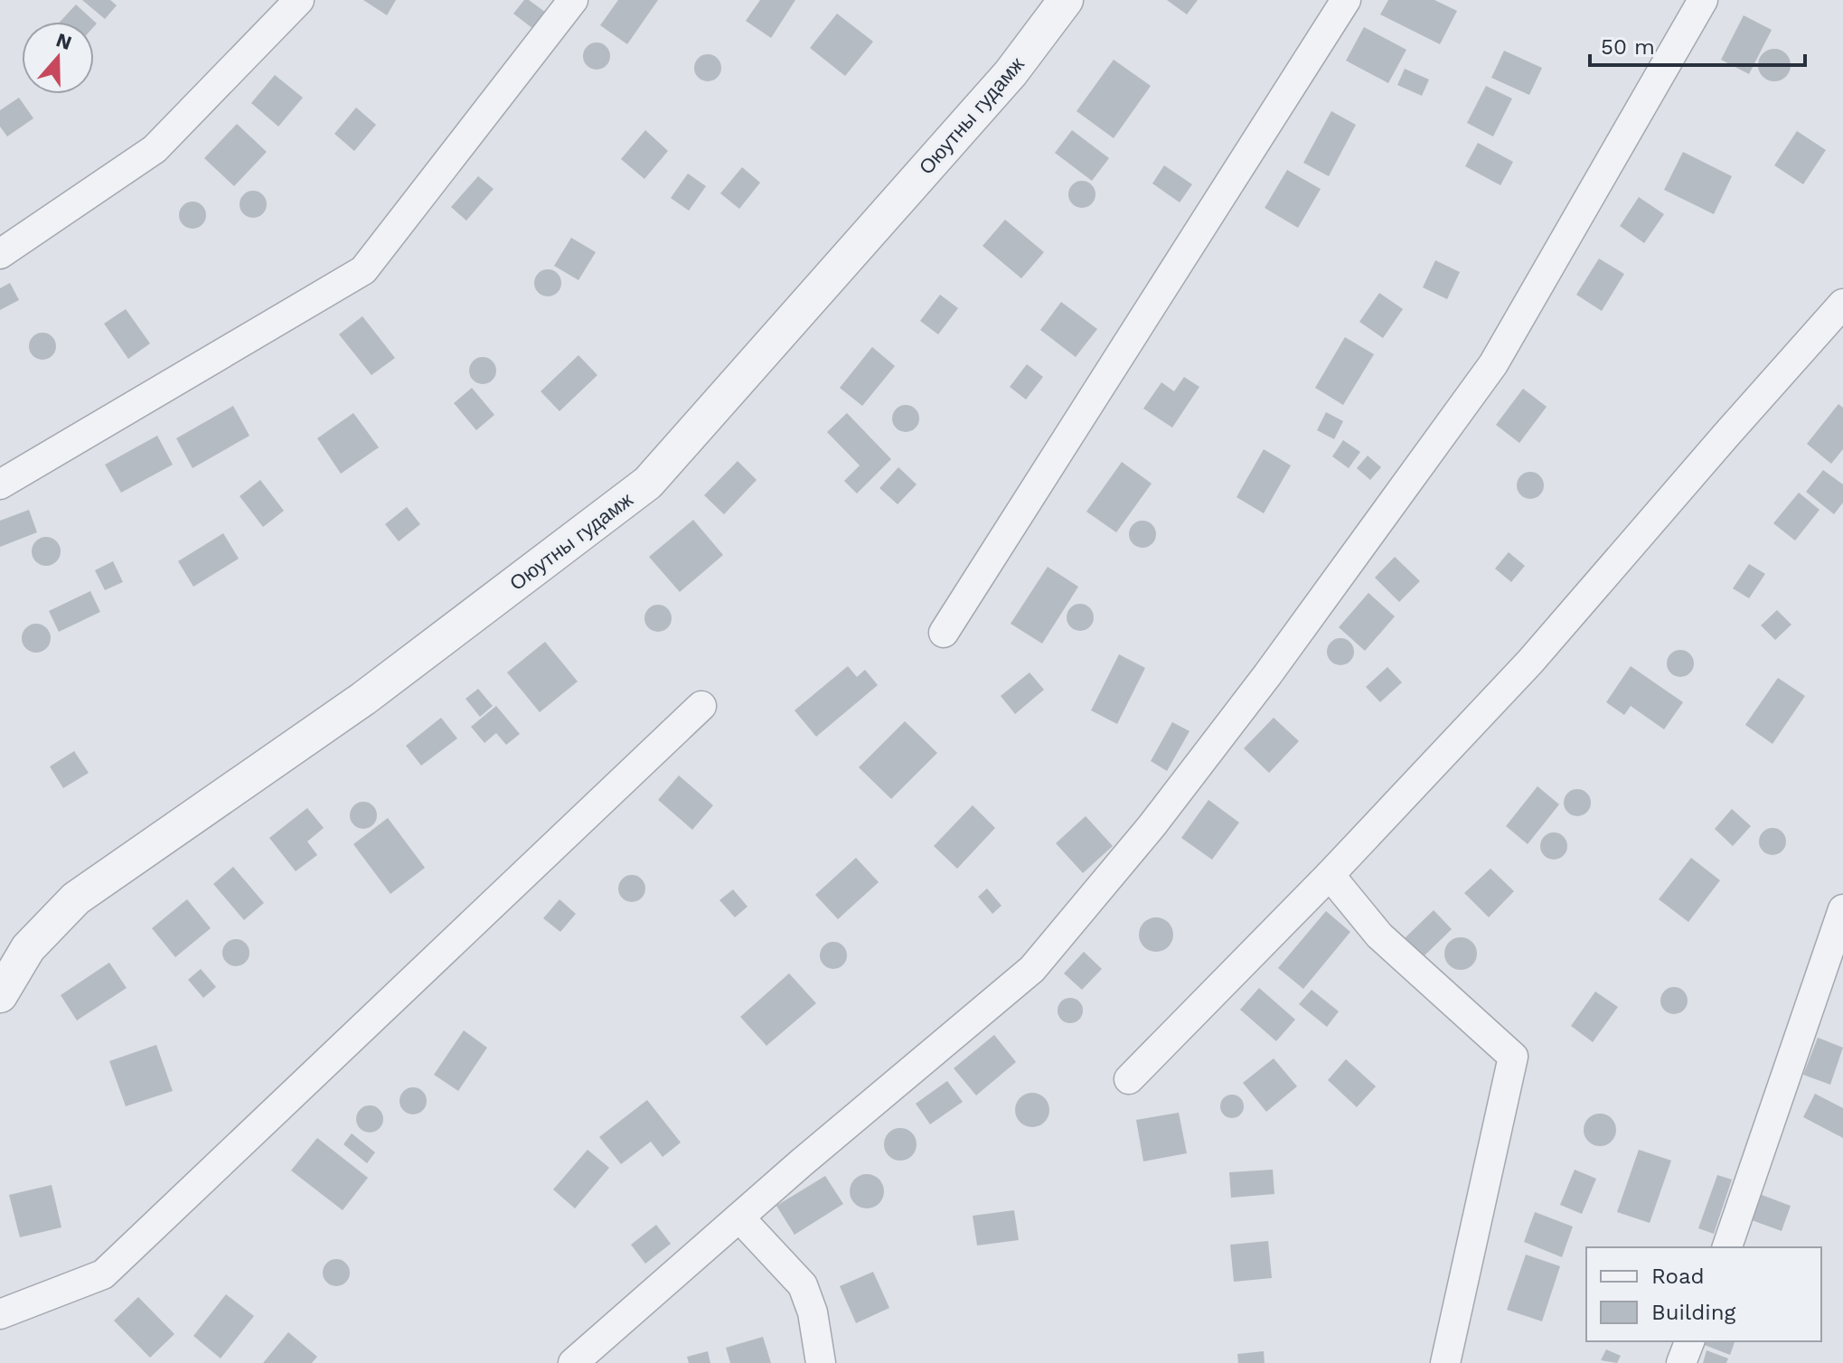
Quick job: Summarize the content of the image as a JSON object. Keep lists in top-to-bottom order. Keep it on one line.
{"streets":{"street":["Оюутны гудамж"]},"legend":["Road","Building"],"scale_bar":"50 m","north":"top"}
